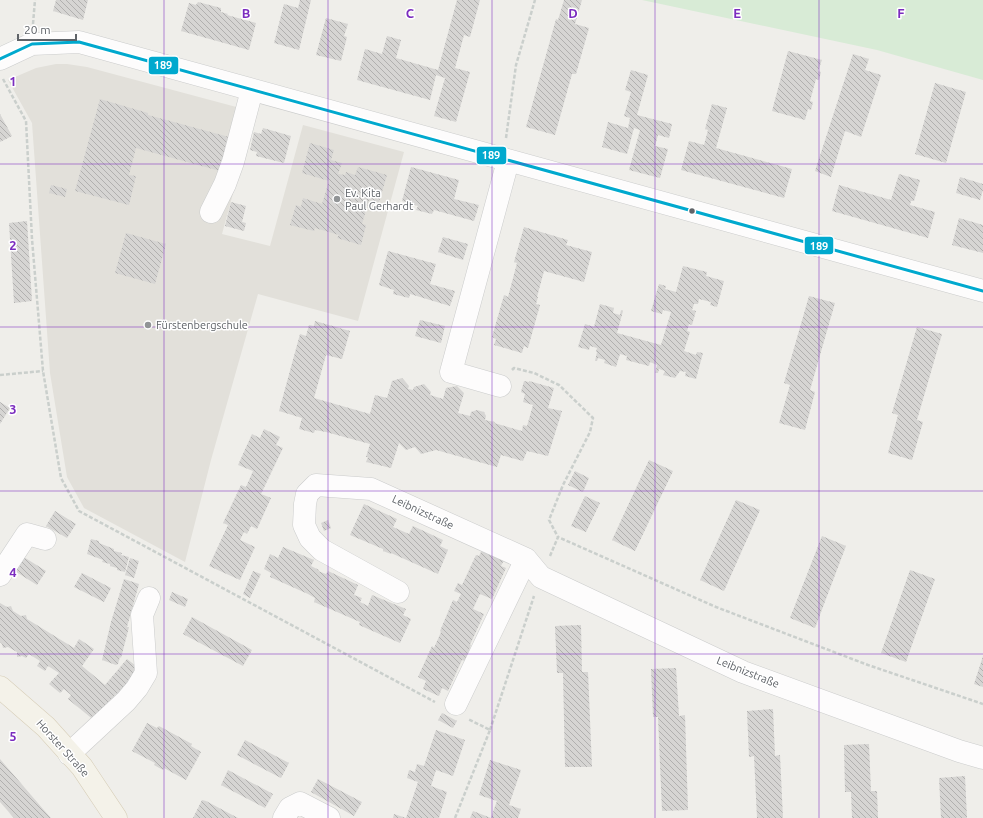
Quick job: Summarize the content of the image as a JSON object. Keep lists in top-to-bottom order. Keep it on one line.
{"streets":{"main road":["Horster Straße"],"street":["Leibnizstraße"]},"places":["Ev. Kita Paul Gerhardt","Fürstenbergschule"],"lines":["transit line 189"],"scale_bar":"20 m","grid":{"columns":["B","C","D","E","F"],"rows":["1","2","3","4","5"]}}
